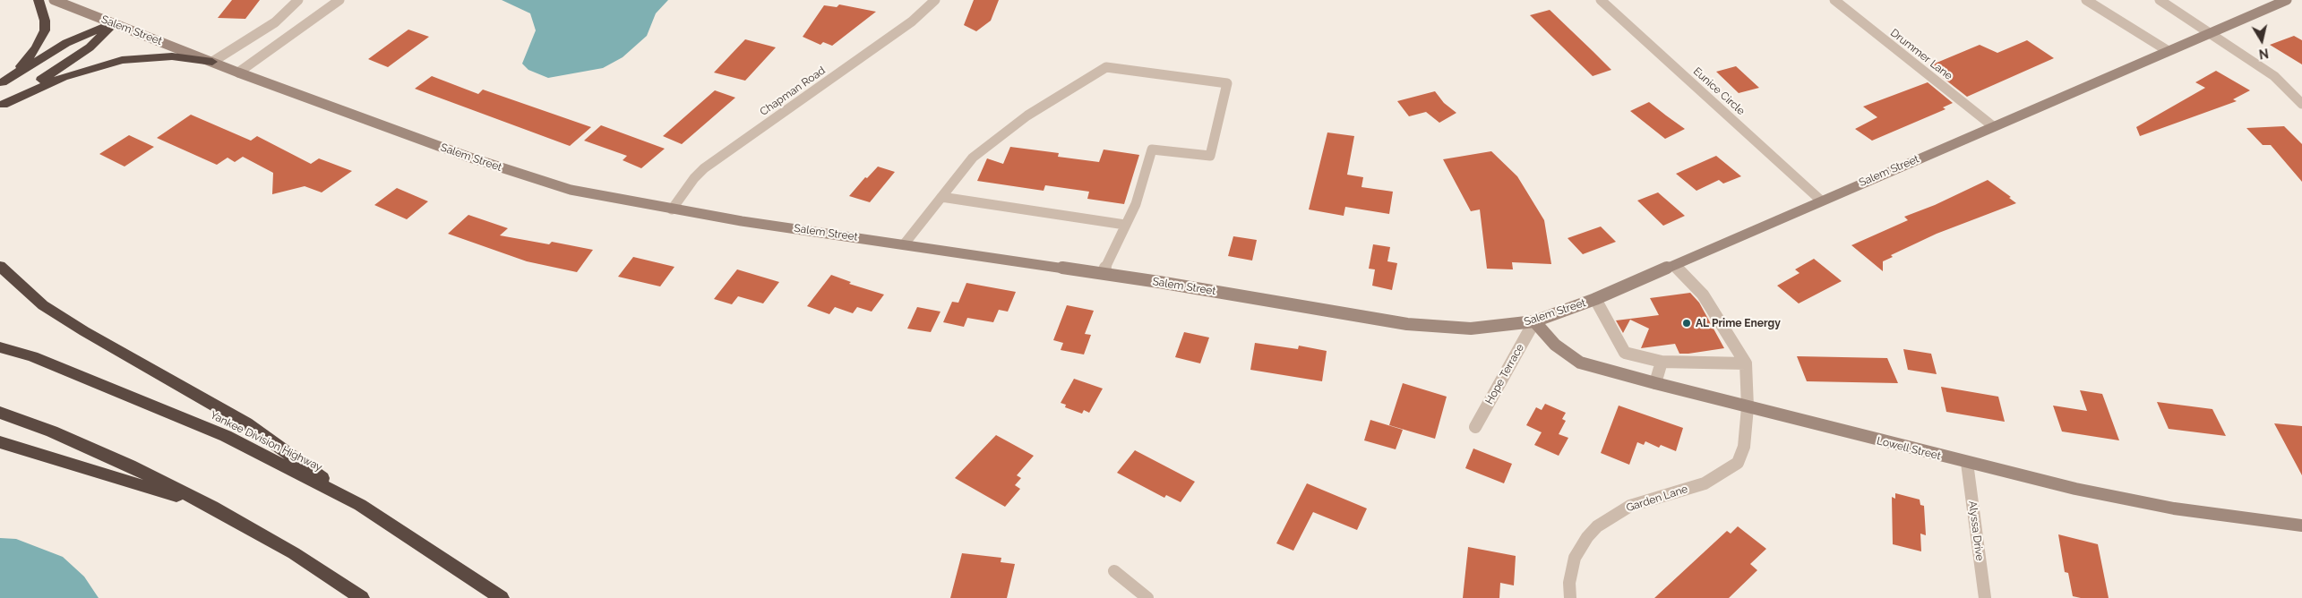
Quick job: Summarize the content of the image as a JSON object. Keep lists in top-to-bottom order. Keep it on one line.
{"streets":{"highway":["Yankee Division Highway"],"main road":["Salem Street","Lowell Street"],"street":["Drummer Lane","Chapman Road","Eunice Circle","Hope Terrace","Garden Lane","Alyssa Drive"]},"crossings":[["Salem Street","Drummer Lane"],["Salem Street","Chapman Road"],["Salem Street","Eunice Circle"],["Salem Street","Hope Terrace"],["Salem Street","Lowell Street"],["Hope Terrace","Lowell Street"],["Lowell Street","Garden Lane"],["Lowell Street","Alyssa Drive"]],"places":["AL Prime Energy"],"north":"bottom"}
